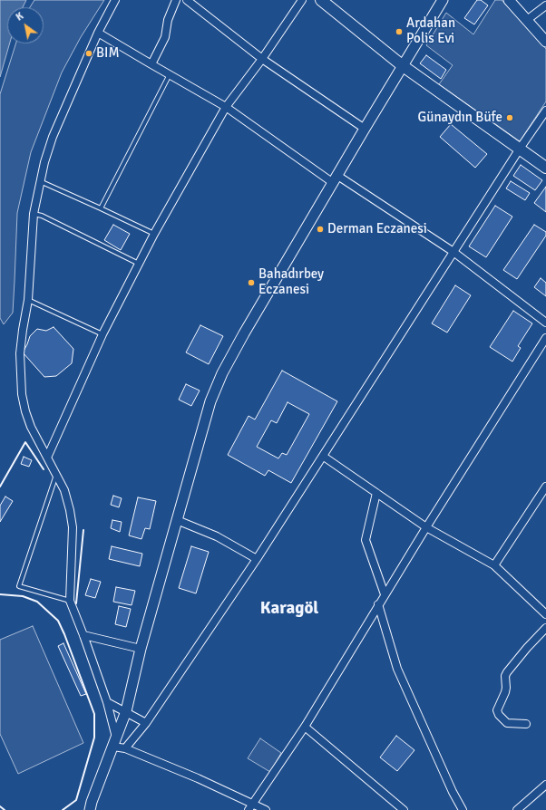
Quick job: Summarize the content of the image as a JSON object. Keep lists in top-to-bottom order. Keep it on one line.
{"districts":["Karagöl"],"places":["Ardahan Polis Evi","BIM","Günaydın Büfe","Derman Eczanesi","Bahadırbey Eczanesi"],"north":"top left"}
